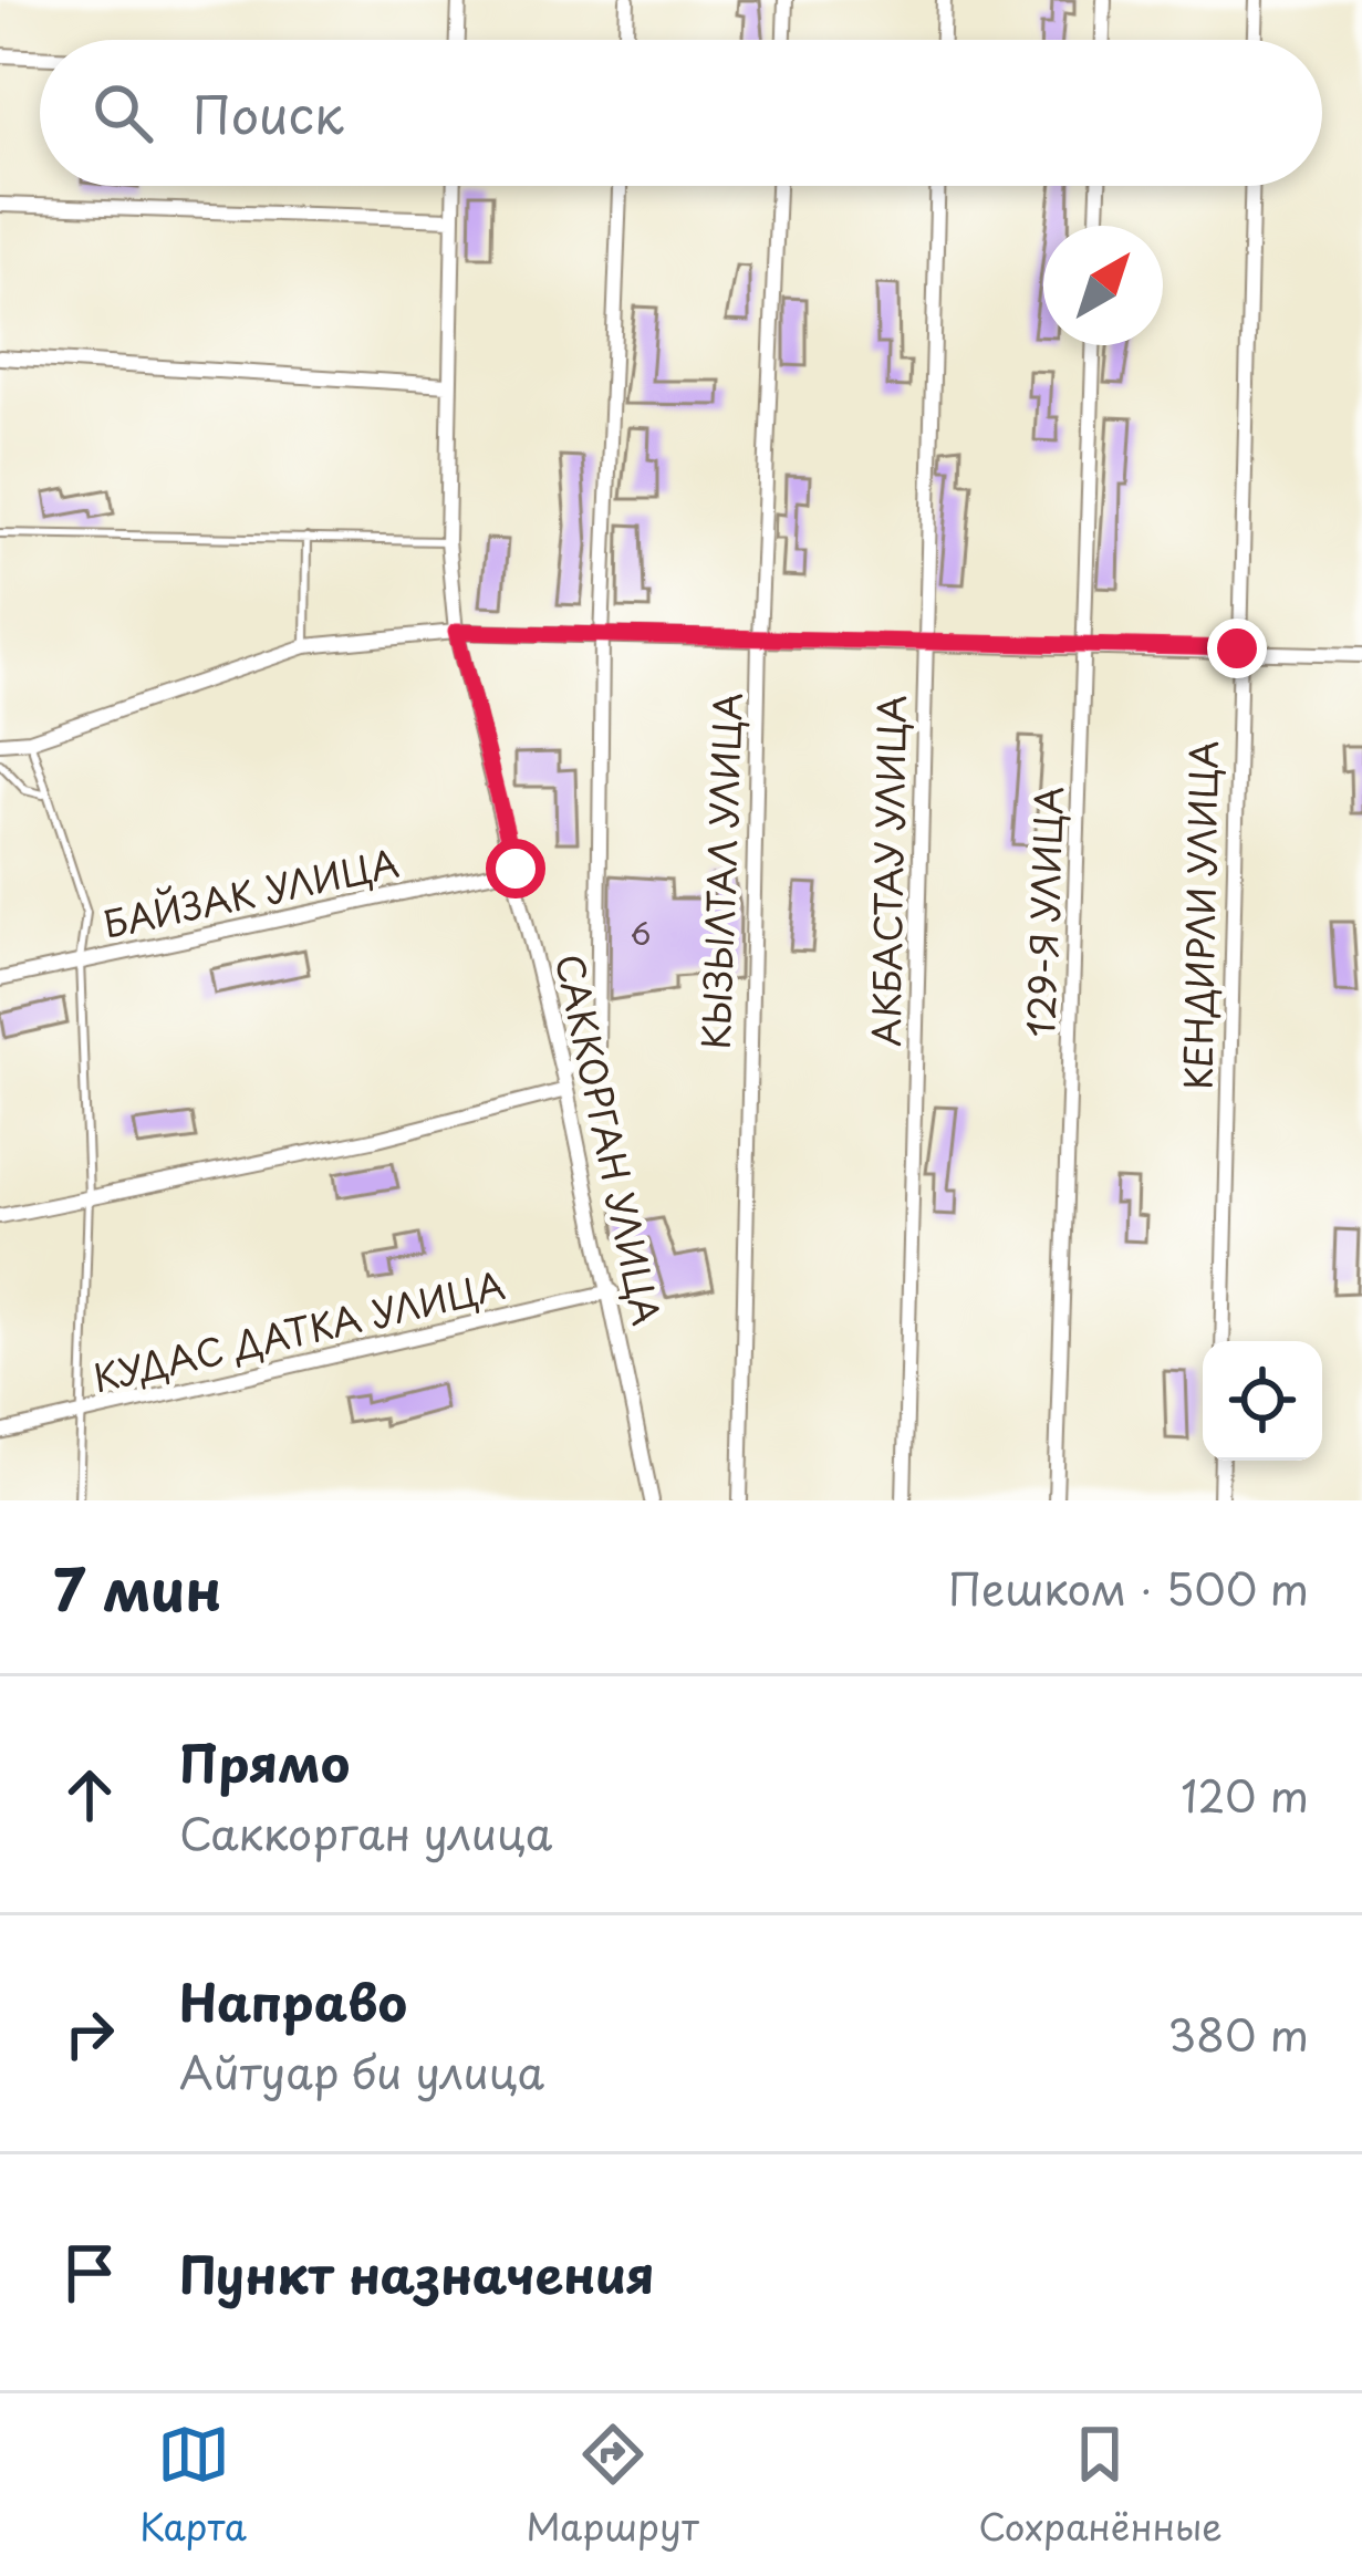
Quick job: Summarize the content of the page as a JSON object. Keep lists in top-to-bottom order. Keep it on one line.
{"streets":{"street":["КЫЗЫЛТАЛ УЛИЦА","АКБАСТАУ УЛИЦА","БАЙЗАК УЛИЦА","129-Я УЛИЦА","КЕНДИРЛИ УЛИЦА","САККОРГАН УЛИЦА","КУДАС ДАТКА УЛИЦА"]},"crossings":[["БАЙЗАК УЛИЦА","САККОРГАН УЛИЦА"],["САККОРГАН УЛИЦА","КУДАС ДАТКА УЛИЦА"]],"house_numbers":["6"],"north":"top right","page":{"search":"Поиск","heading":["7 мин","Пешком · 500 m"],"list":[["Прямо","Саккорган улица","120 m"],["Направо","Айтуар би улица","380 m"],"Пункт назначения"],"nav":["Карта","Маршрут","Сохранённые"]}}
